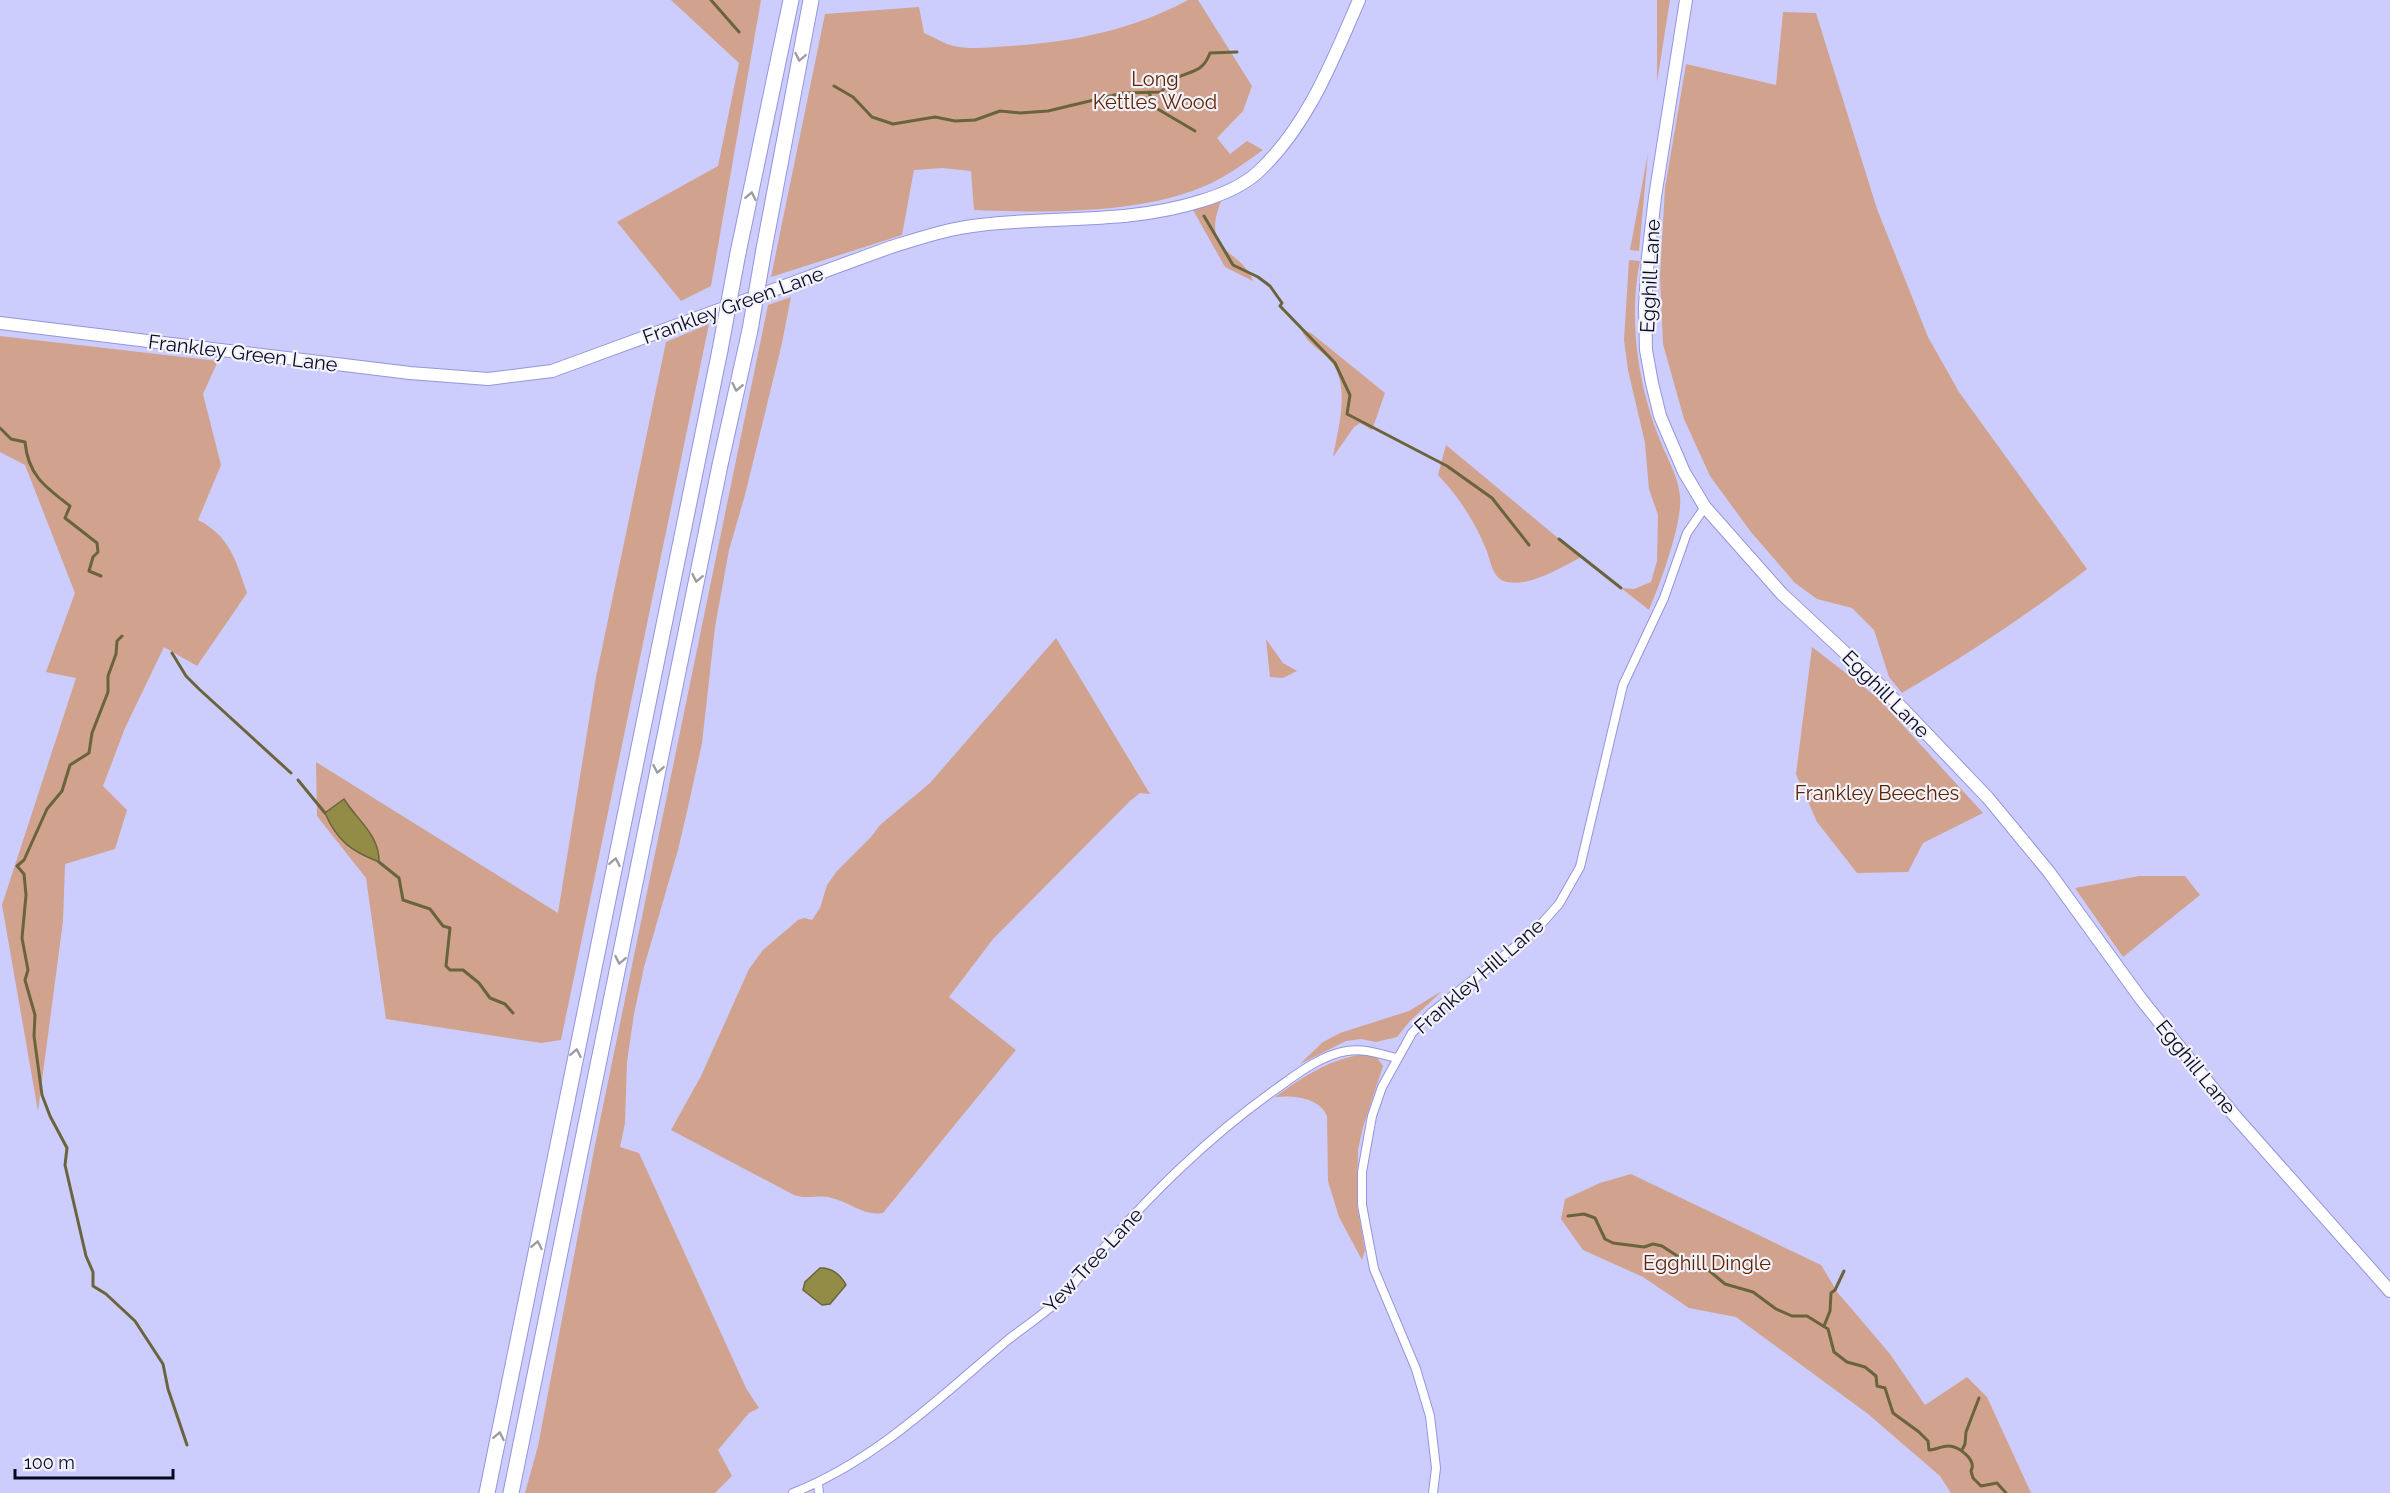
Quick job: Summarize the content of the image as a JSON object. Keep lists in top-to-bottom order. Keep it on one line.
{"streets":{"street":["Egghill Lane","Frankley Green Lane","Frankley Hill Lane","Yew Tree Lane"]},"crossings":[["Egghill Lane","Frankley Hill Lane"],["Frankley Hill Lane","Yew Tree Lane"]],"parks":["Long Kettles Wood","Frankley Beeches","Egghill Dingle"],"scale_bar":"100 m"}
